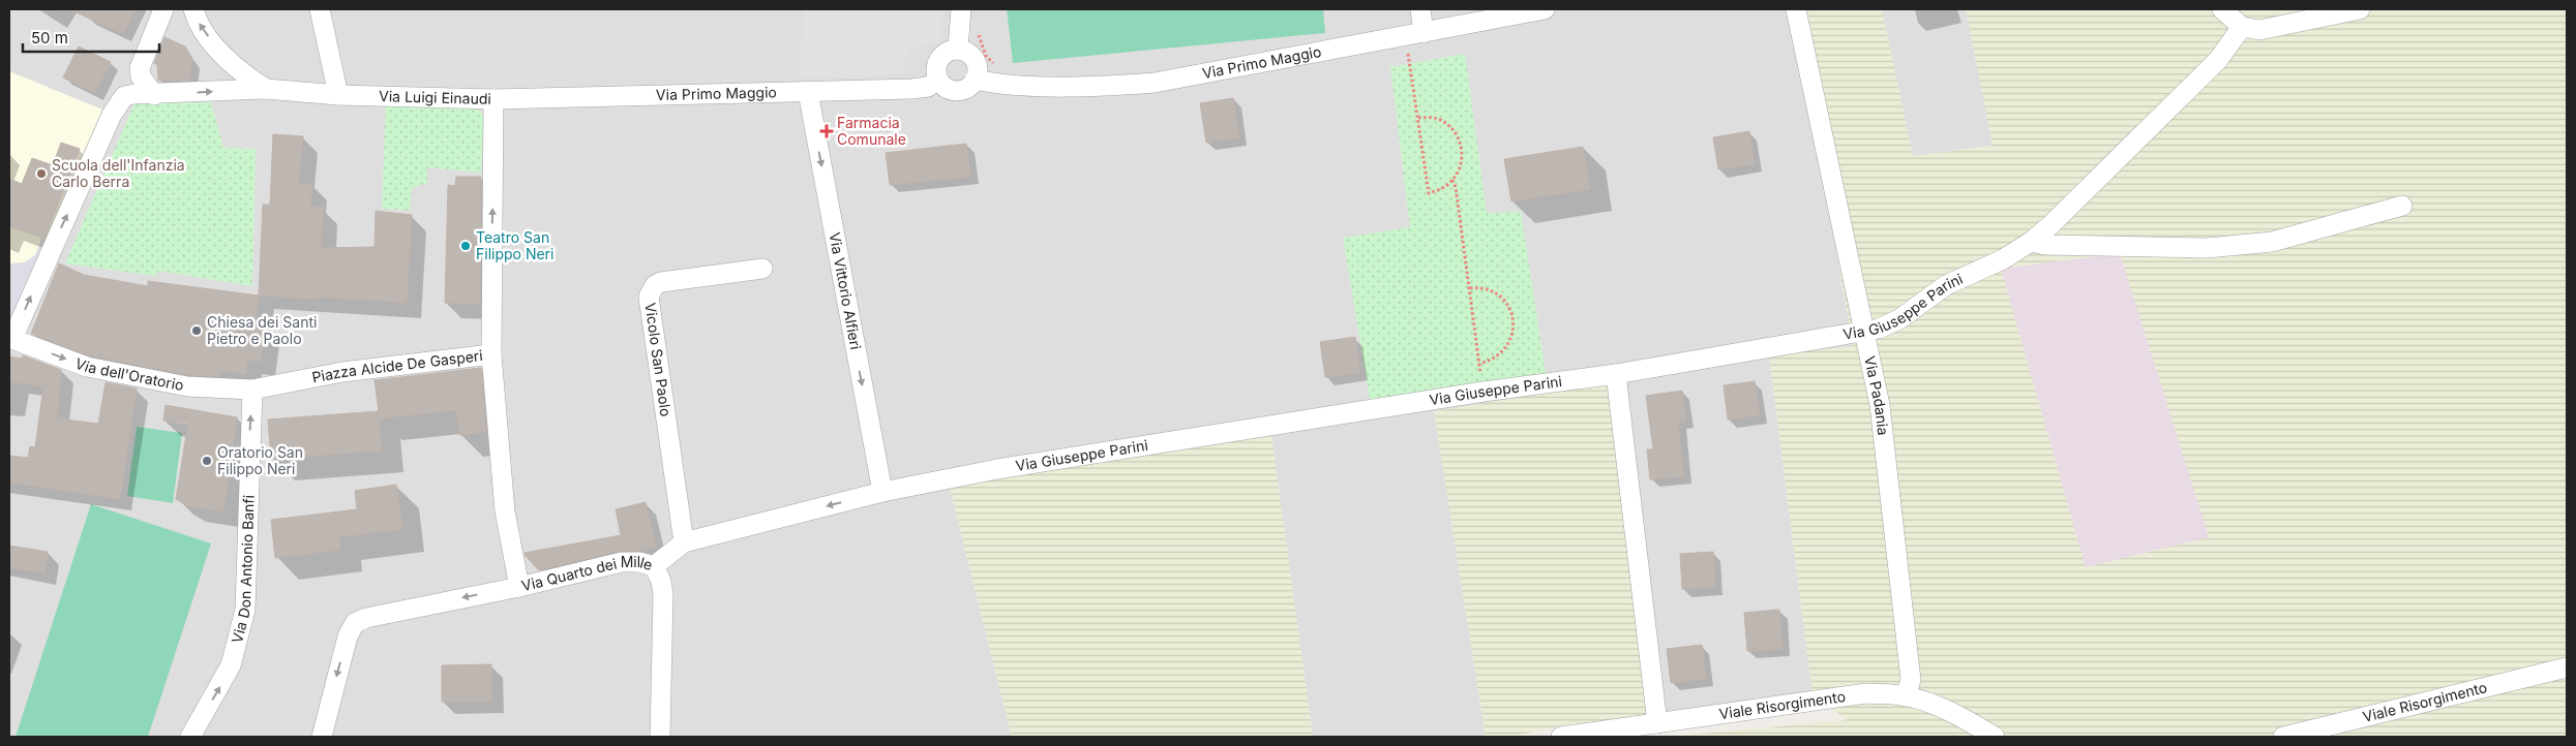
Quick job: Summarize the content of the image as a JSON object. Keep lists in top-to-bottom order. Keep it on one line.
{"streets":{"street":["Via Primo Maggio","Via Luigi Einaudi","Via Vittorio Alfieri","Via Giuseppe Parini","Vicolo San Paolo","Piazza Alcide De Gasperi","Via dell'Oratorio","Via Padania","Via Don Antonio Banfi","Via Quarto dei Mille","Viale Risorgimento"]},"crossings":[["Via Primo Maggio","Via Luigi Einaudi"],["Via Primo Maggio","Via Vittorio Alfieri"],["Via Luigi Einaudi","Piazza Alcide De Gasperi"],["Via Luigi Einaudi","Via dell'Oratorio"],["Via Vittorio Alfieri","Via Giuseppe Parini"],["Via Giuseppe Parini","Vicolo San Paolo"],["Via Giuseppe Parini","Via Padania"],["Via Giuseppe Parini","Via Quarto dei Mille"],["Piazza Alcide De Gasperi","Via dell'Oratorio"],["Piazza Alcide De Gasperi","Via Don Antonio Banfi"],["Piazza Alcide De Gasperi","Via Quarto dei Mille"],["Via dell'Oratorio","Via Don Antonio Banfi"],["Via Padania","Viale Risorgimento"]],"one_way":["Via Vittorio Alfieri","Via dell'Oratorio","Via Don Antonio Banfi"],"places":{"health":["Farmacia Comunale"],"other":["Scuola dell'Infanzia Carlo Berra","Teatro San Filippo Neri","Chiesa dei Santi Pietro e Paolo","Oratorio San Filippo Neri"]},"scale_bar":"50 m"}
